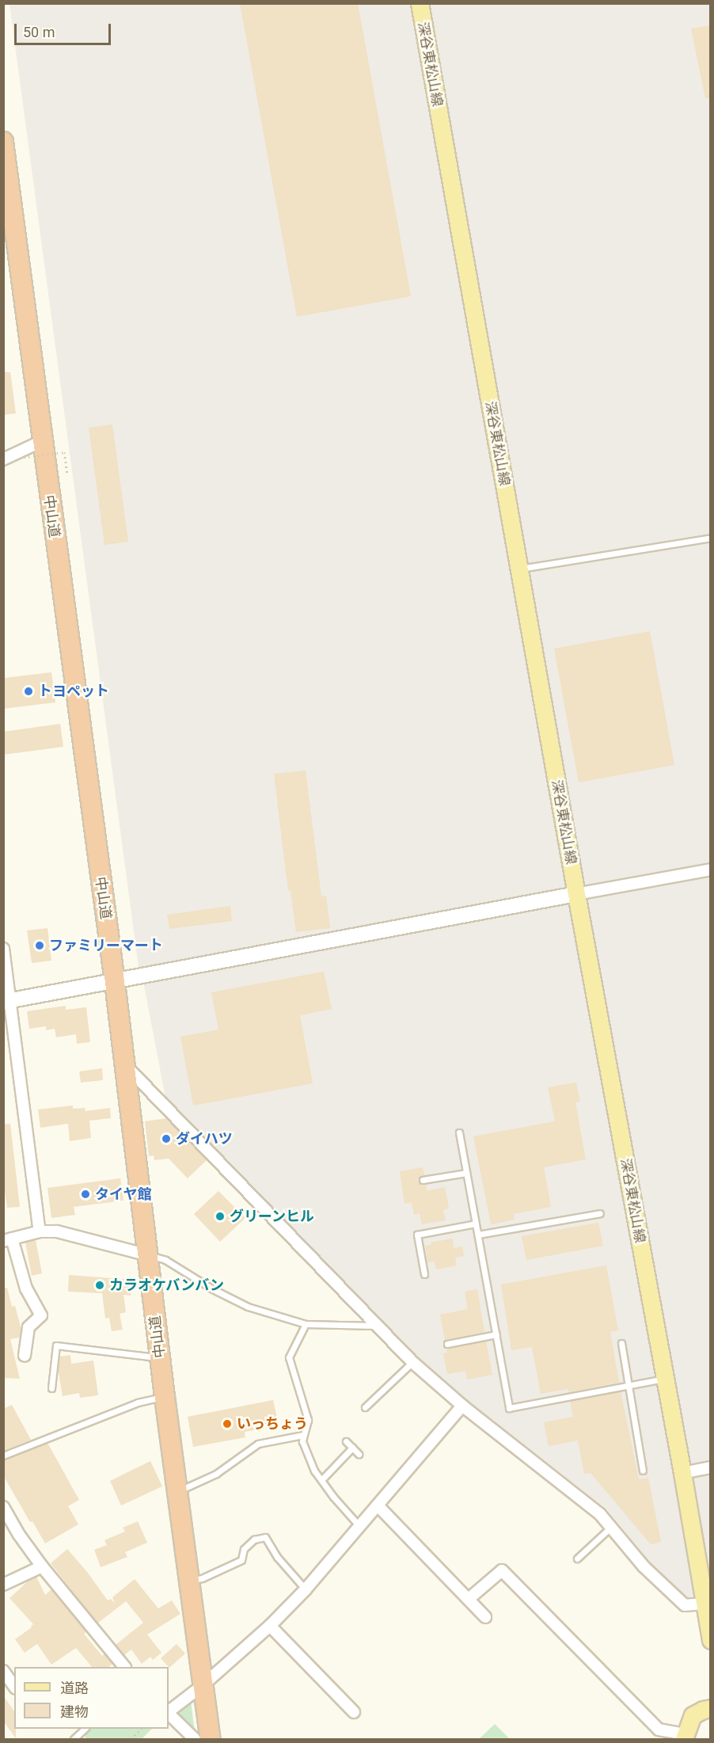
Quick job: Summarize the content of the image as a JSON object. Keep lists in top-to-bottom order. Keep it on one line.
{"streets":{"highway":["中山道"],"main road":["深谷東松山線"]},"places":["トヨペット","ファミリーマート","ダイハツ","タイヤ館","グリーンヒル","カラオケバンバン","いっちょう"],"legend":["道路","建物"],"scale_bar":"50 m"}
